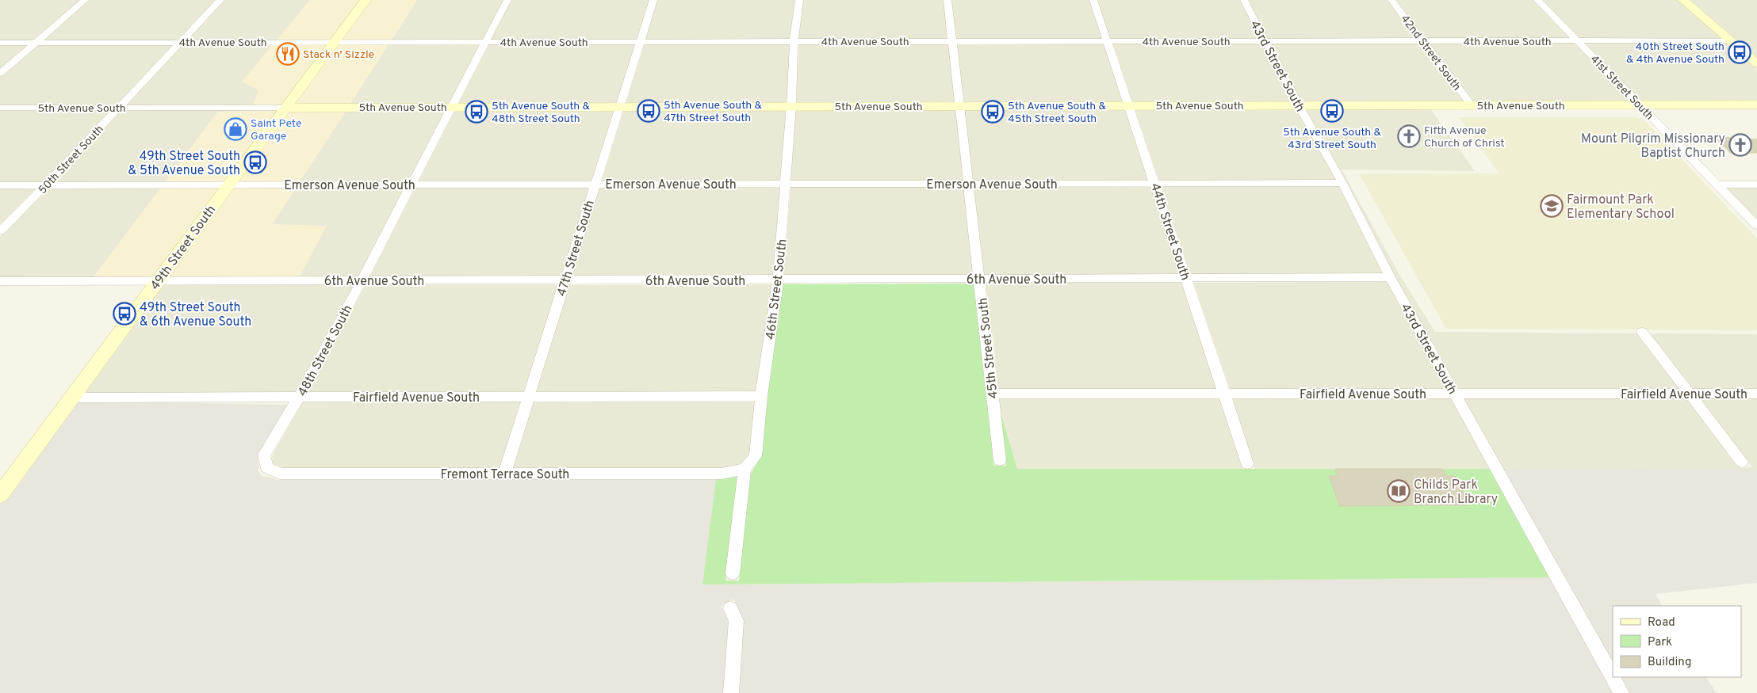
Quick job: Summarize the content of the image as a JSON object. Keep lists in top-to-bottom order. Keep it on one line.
{"streets":{"street":["4th Avenue South","42nd Street South","43rd Street South","41st Street South","5th Avenue South","50th Street South","Emerson Avenue South","44th Street South","49th Street South","47th Street South","6th Avenue South","46th Street South","45th Street South","48th Street South","Fairfield Avenue South","Fremont Terrace South"]},"crossings":[["4th Avenue South","42nd Street South"],["4th Avenue South","43rd Street South"],["4th Avenue South","41st Street South"],["4th Avenue South","50th Street South"],["4th Avenue South","44th Street South"],["4th Avenue South","49th Street South"],["4th Avenue South","47th Street South"],["4th Avenue South","46th Street South"],["4th Avenue South","45th Street South"],["4th Avenue South","48th Street South"],["42nd Street South","5th Avenue South"],["43rd Street South","5th Avenue South"],["43rd Street South","Emerson Avenue South"],["43rd Street South","6th Avenue South"],["43rd Street South","Fairfield Avenue South"],["41st Street South","5th Avenue South"],["5th Avenue South","50th Street South"],["5th Avenue South","44th Street South"],["5th Avenue South","49th Street South"],["5th Avenue South","47th Street South"],["5th Avenue South","46th Street South"],["5th Avenue South","45th Street South"],["5th Avenue South","48th Street South"],["50th Street South","Emerson Avenue South"],["Emerson Avenue South","44th Street South"],["Emerson Avenue South","49th Street South"],["Emerson Avenue South","47th Street South"],["Emerson Avenue South","46th Street South"],["Emerson Avenue South","45th Street South"],["Emerson Avenue South","48th Street South"],["44th Street South","6th Avenue South"],["44th Street South","Fairfield Avenue South"],["49th Street South","6th Avenue South"],["49th Street South","Fairfield Avenue South"],["47th Street South","6th Avenue South"],["47th Street South","Fairfield Avenue South"],["47th Street South","Fremont Terrace South"],["6th Avenue South","46th Street South"],["6th Avenue South","45th Street South"],["6th Avenue South","48th Street South"],["46th Street South","Fairfield Avenue South"],["46th Street South","Fremont Terrace South"],["45th Street South","Fairfield Avenue South"],["48th Street South","Fairfield Avenue South"],["48th Street South","Fremont Terrace South"]],"places":{"bus stop":["40th Street South & 4th Avenue South","5th Avenue South & 47th Street South","5th Avenue South & 43rd Street South","5th Avenue South & 48th Street South","5th Avenue South & 45th Street South","49th Street South & 5th Avenue South","49th Street South & 6th Avenue South"],"restaurant":["Stack n' Sizzle"],"shop":["Saint Pete Garage"],"church":["Fifth Avenue Church of Christ","Mount Pilgrim Missionary Baptist Church"],"school or university":["Fairmount Park Elementary School"],"library":["Childs Park Branch Library"]},"legend":["Road","Park","Building"]}
